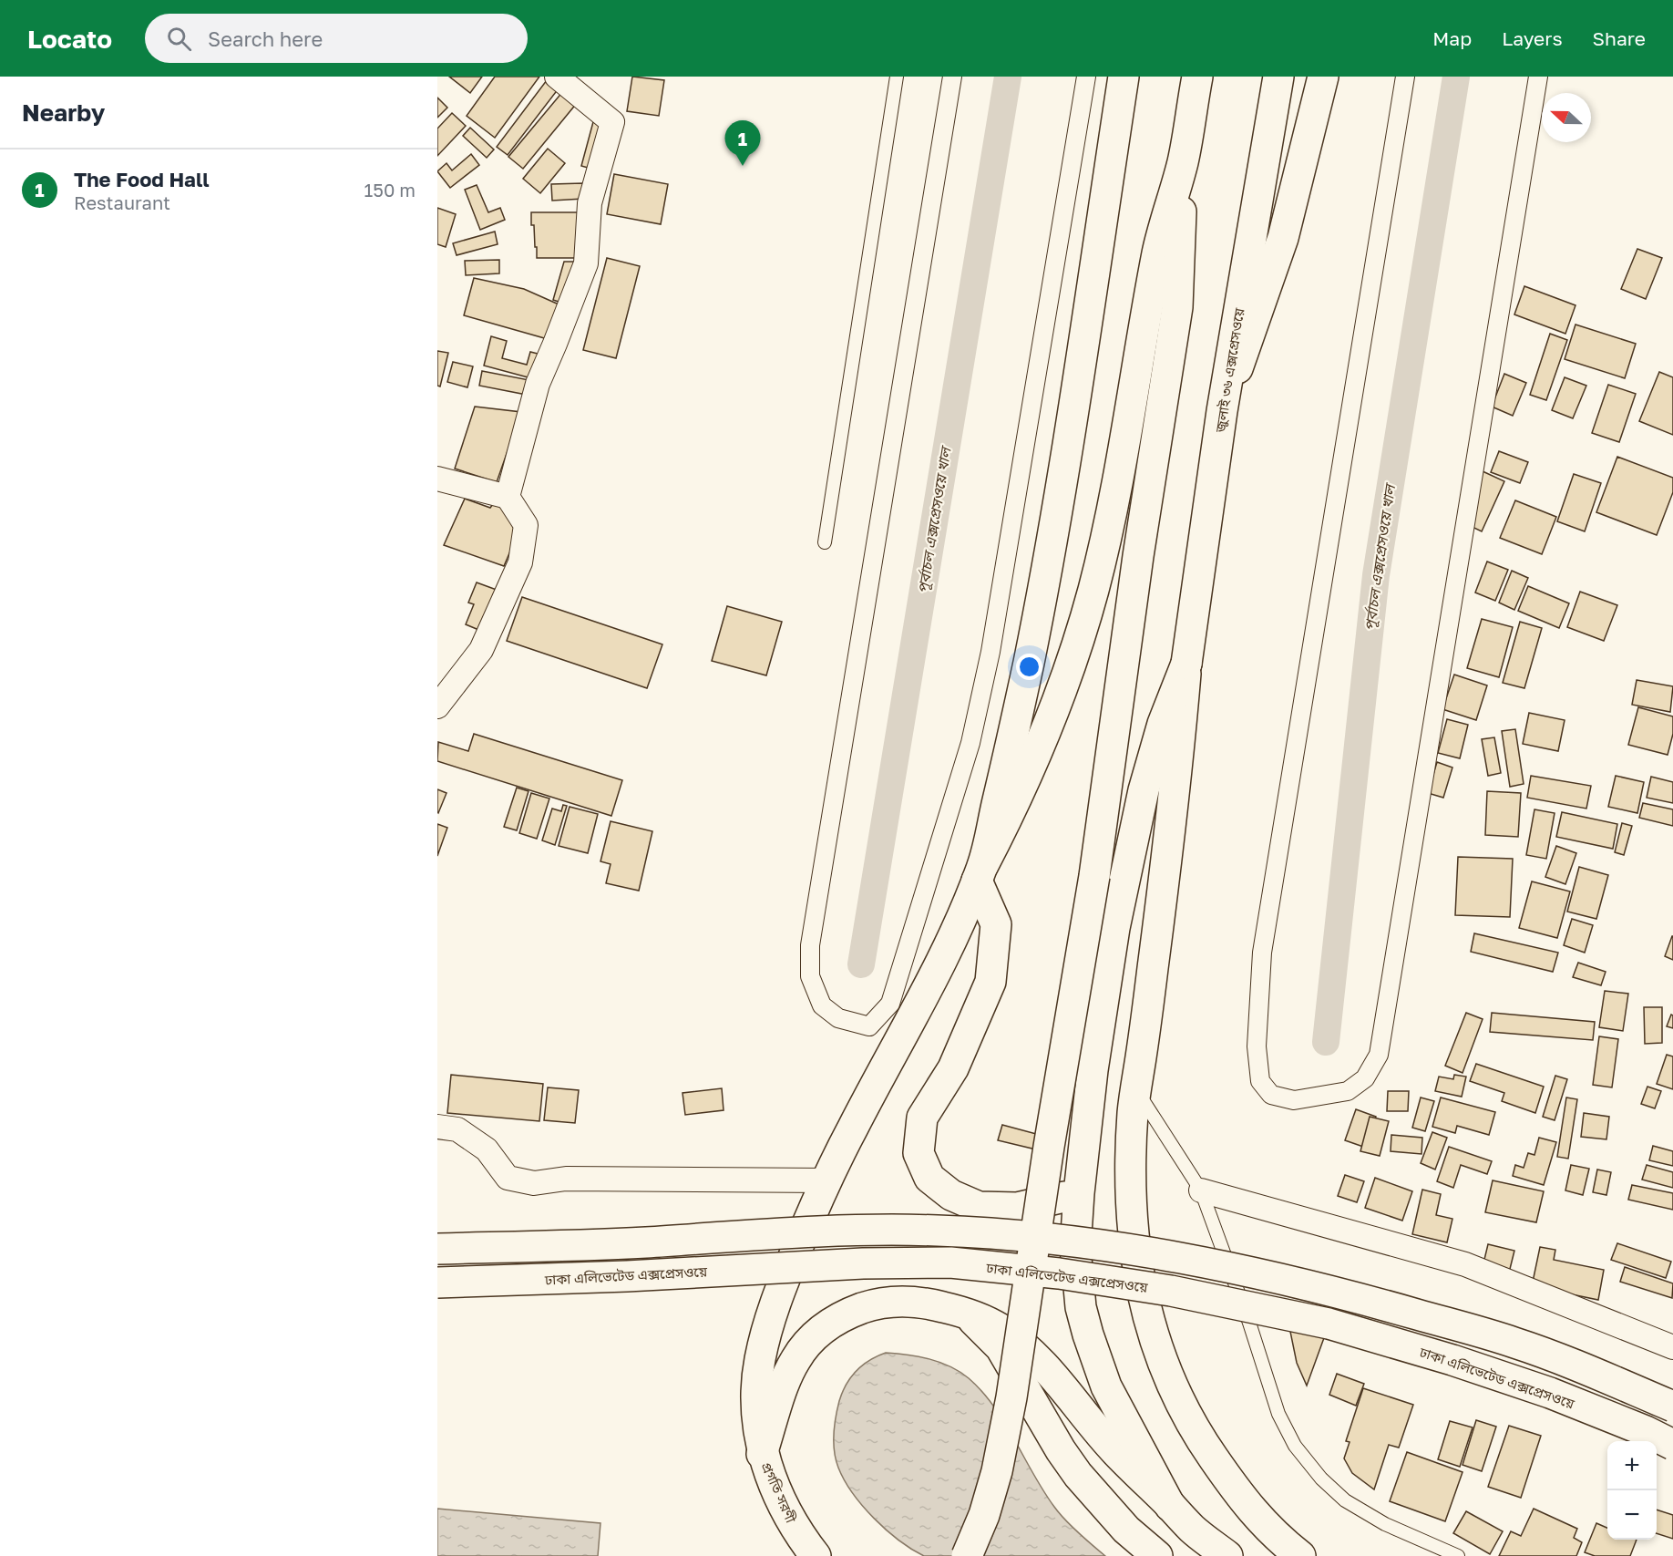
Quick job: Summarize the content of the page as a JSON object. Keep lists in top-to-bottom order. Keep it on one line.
{"streets":{"main road":["জুলাই ৩৬ এক্সপ্রেসওয়ে","ঢাকা এলিভেটেড এক্সপ্রেসওয়ে","প্রগতি সরণী"]},"water":["পূর্বাচল এক্সপ্রেসওয়ে খাল"],"north":"left","page":{"header":"Locato","search":"Search here","nav":["Map","Layers","Share"],"heading":"Nearby","pins":"1","list":[{"mark":"1","name":"The Food Hall","note":"Restaurant","value":"150 m"}],"map_buttons":["+","−"]}}
